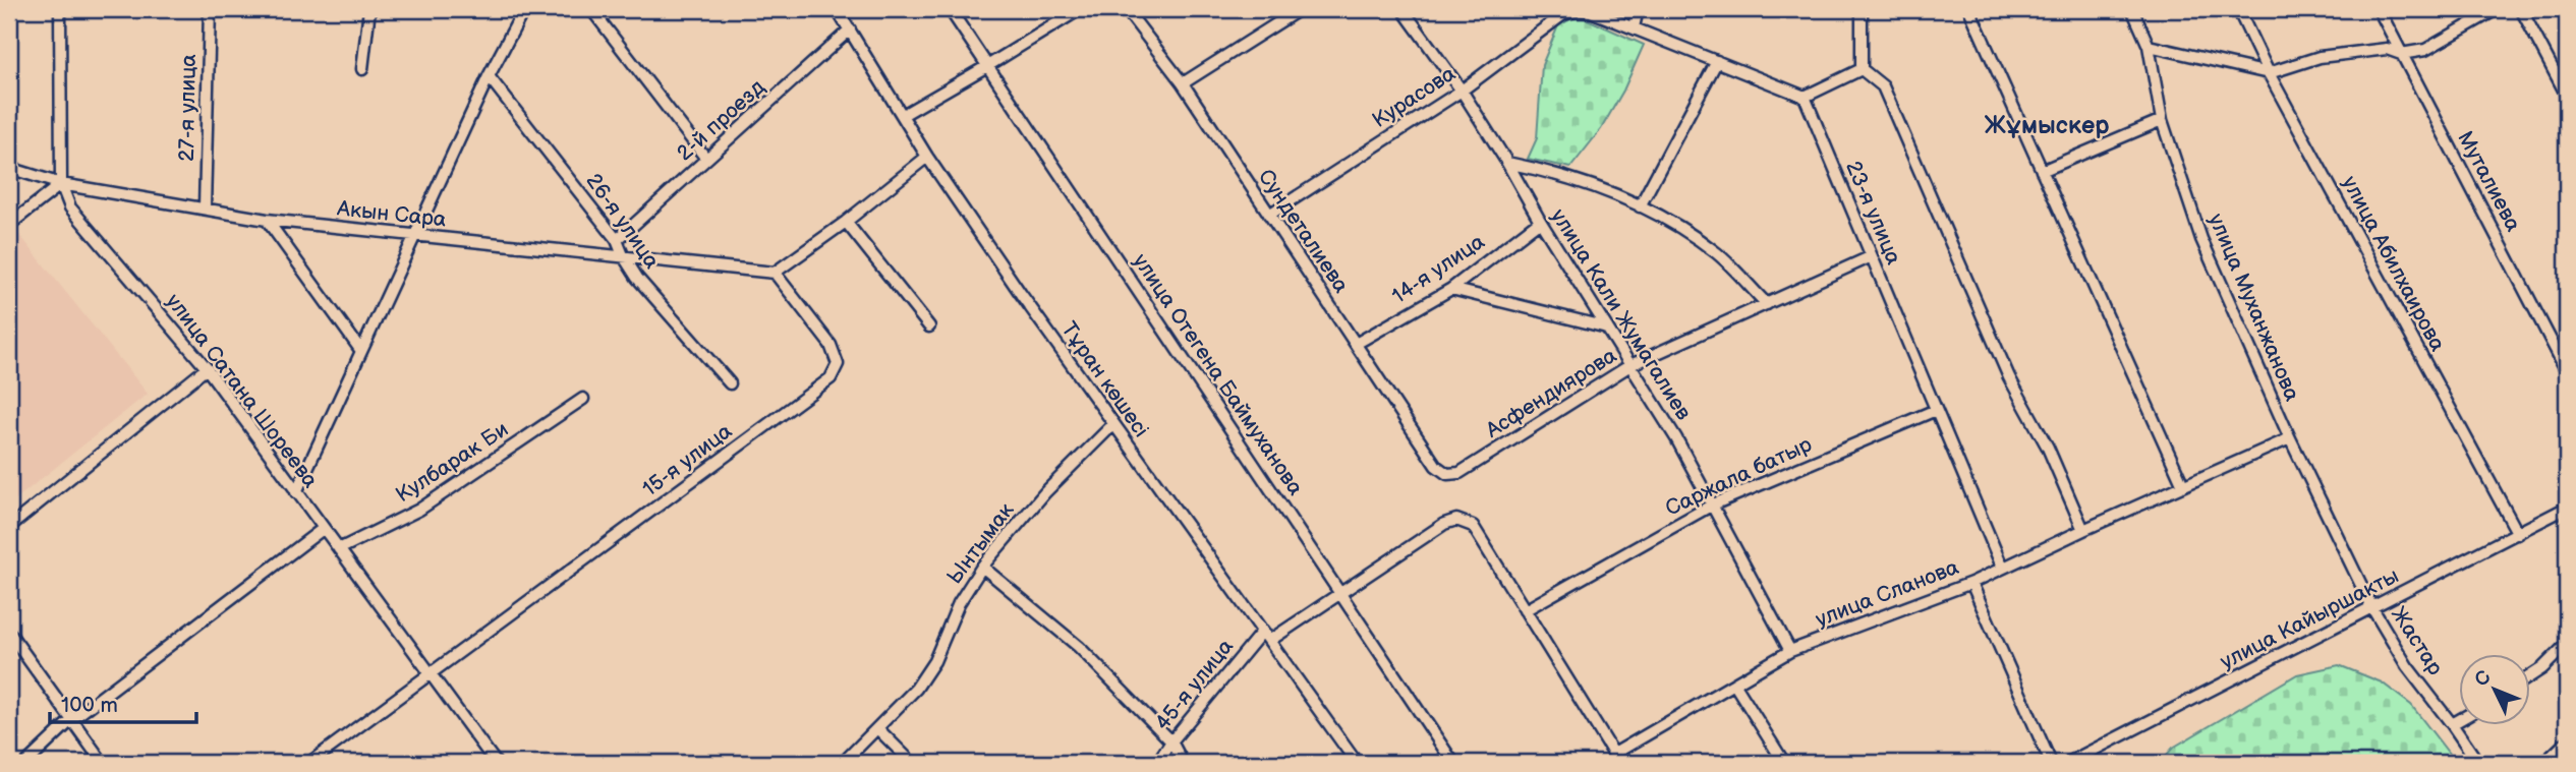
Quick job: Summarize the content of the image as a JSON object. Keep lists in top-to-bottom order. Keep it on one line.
{"streets":{"street":["Курасова","27-я улица","2-й проезд","Муталиева","23-я улица","Акын Сара","26-я улица","Сундеталиева","улица Абилхаирова","14-я улица","улица Муханжанова","улица Кали Жумагалиев","улица Отегена Баймуханова","Тұран көшесі","улица Сатана Шореева","Асфендиярова","15-я улица","Кулбарак Би","Саржала батыр","Ынтымак","улица Сланова","улица Кайыршакты","Жастар","45-я улица"]},"crossings":[["Курасова","Сундеталиева"],["Курасова","улица Кали Жумагалиев"],["27-я улица","Акын Сара"],["2-й проезд","26-я улица"],["2-й проезд","Тұран көшесі"],["23-я улица","Асфендиярова"],["23-я улица","Саржала батыр"],["23-я улица","улица Сланова"],["Акын Сара","26-я улица"],["Акын Сара","улица Сатана Шореева"],["Акын Сара","15-я улица"],["Сундеталиева","14-я улица"],["Сундеталиева","Асфендиярова"],["улица Абилхаирова","улица Кайыршакты"],["14-я улица","улица Кали Жумагалиев"],["улица Муханжанова","улица Сланова"],["улица Муханжанова","улица Кайыршакты"],["улица Муханжанова","Жастар"],["улица Кали Жумагалиев","Асфендиярова"],["улица Кали Жумагалиев","Саржала батыр"],["улица Кали Жумагалиев","улица Сланова"],["Тұран көшесі","Ынтымак"],["Тұран көшесі","45-я улица"],["улица Сатана Шореева","15-я улица"],["улица Сатана Шореева","Кулбарак Би"],["улица Кайыршакты","Жастар"]],"districts":["Жұмыскер"],"scale_bar":"100 m","north":"top left"}
